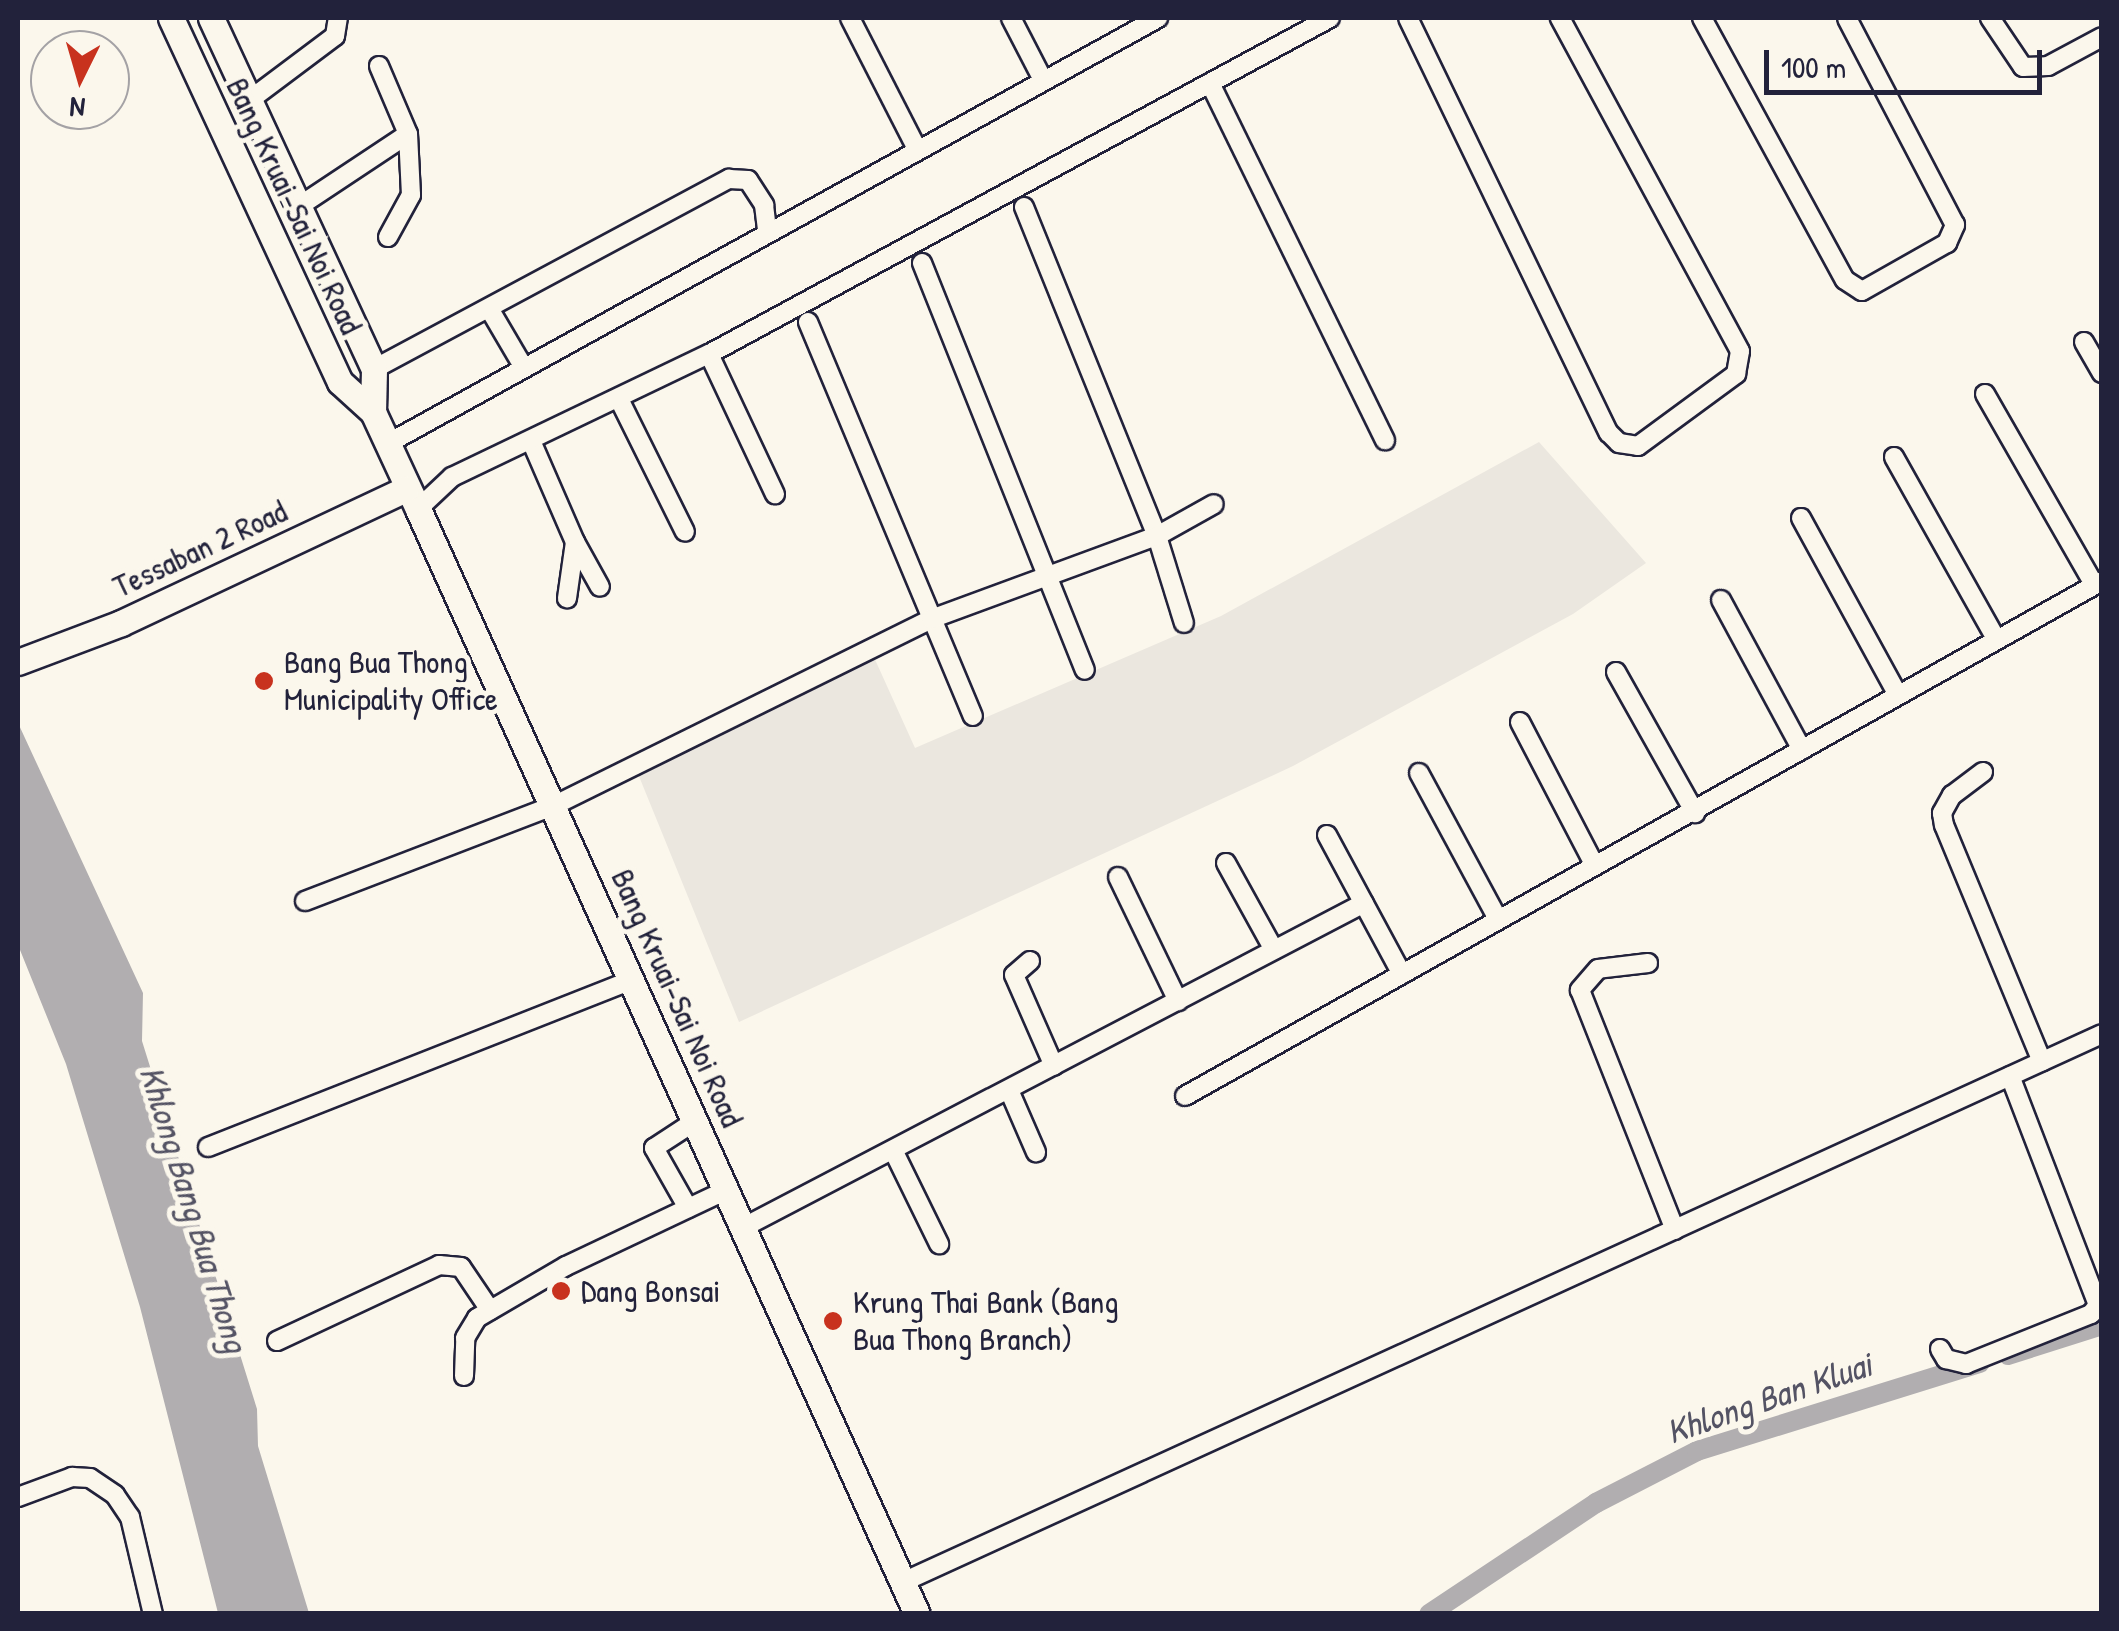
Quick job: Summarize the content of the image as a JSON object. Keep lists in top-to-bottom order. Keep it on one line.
{"streets":{"main road":["Bang Kruai-Sai Noi Road","Tessaban 2 Road"]},"crossings":[["Bang Kruai-Sai Noi Road","Tessaban 2 Road"]],"water":["Khlong Bang Bua Thong","Khlong Ban Kluai"],"places":["Bang Bua Thong Municipality Office","Dang Bonsai","Krung Thai Bank (Bang Bua Thong Branch)"],"scale_bar":"100 m","north":"bottom"}
